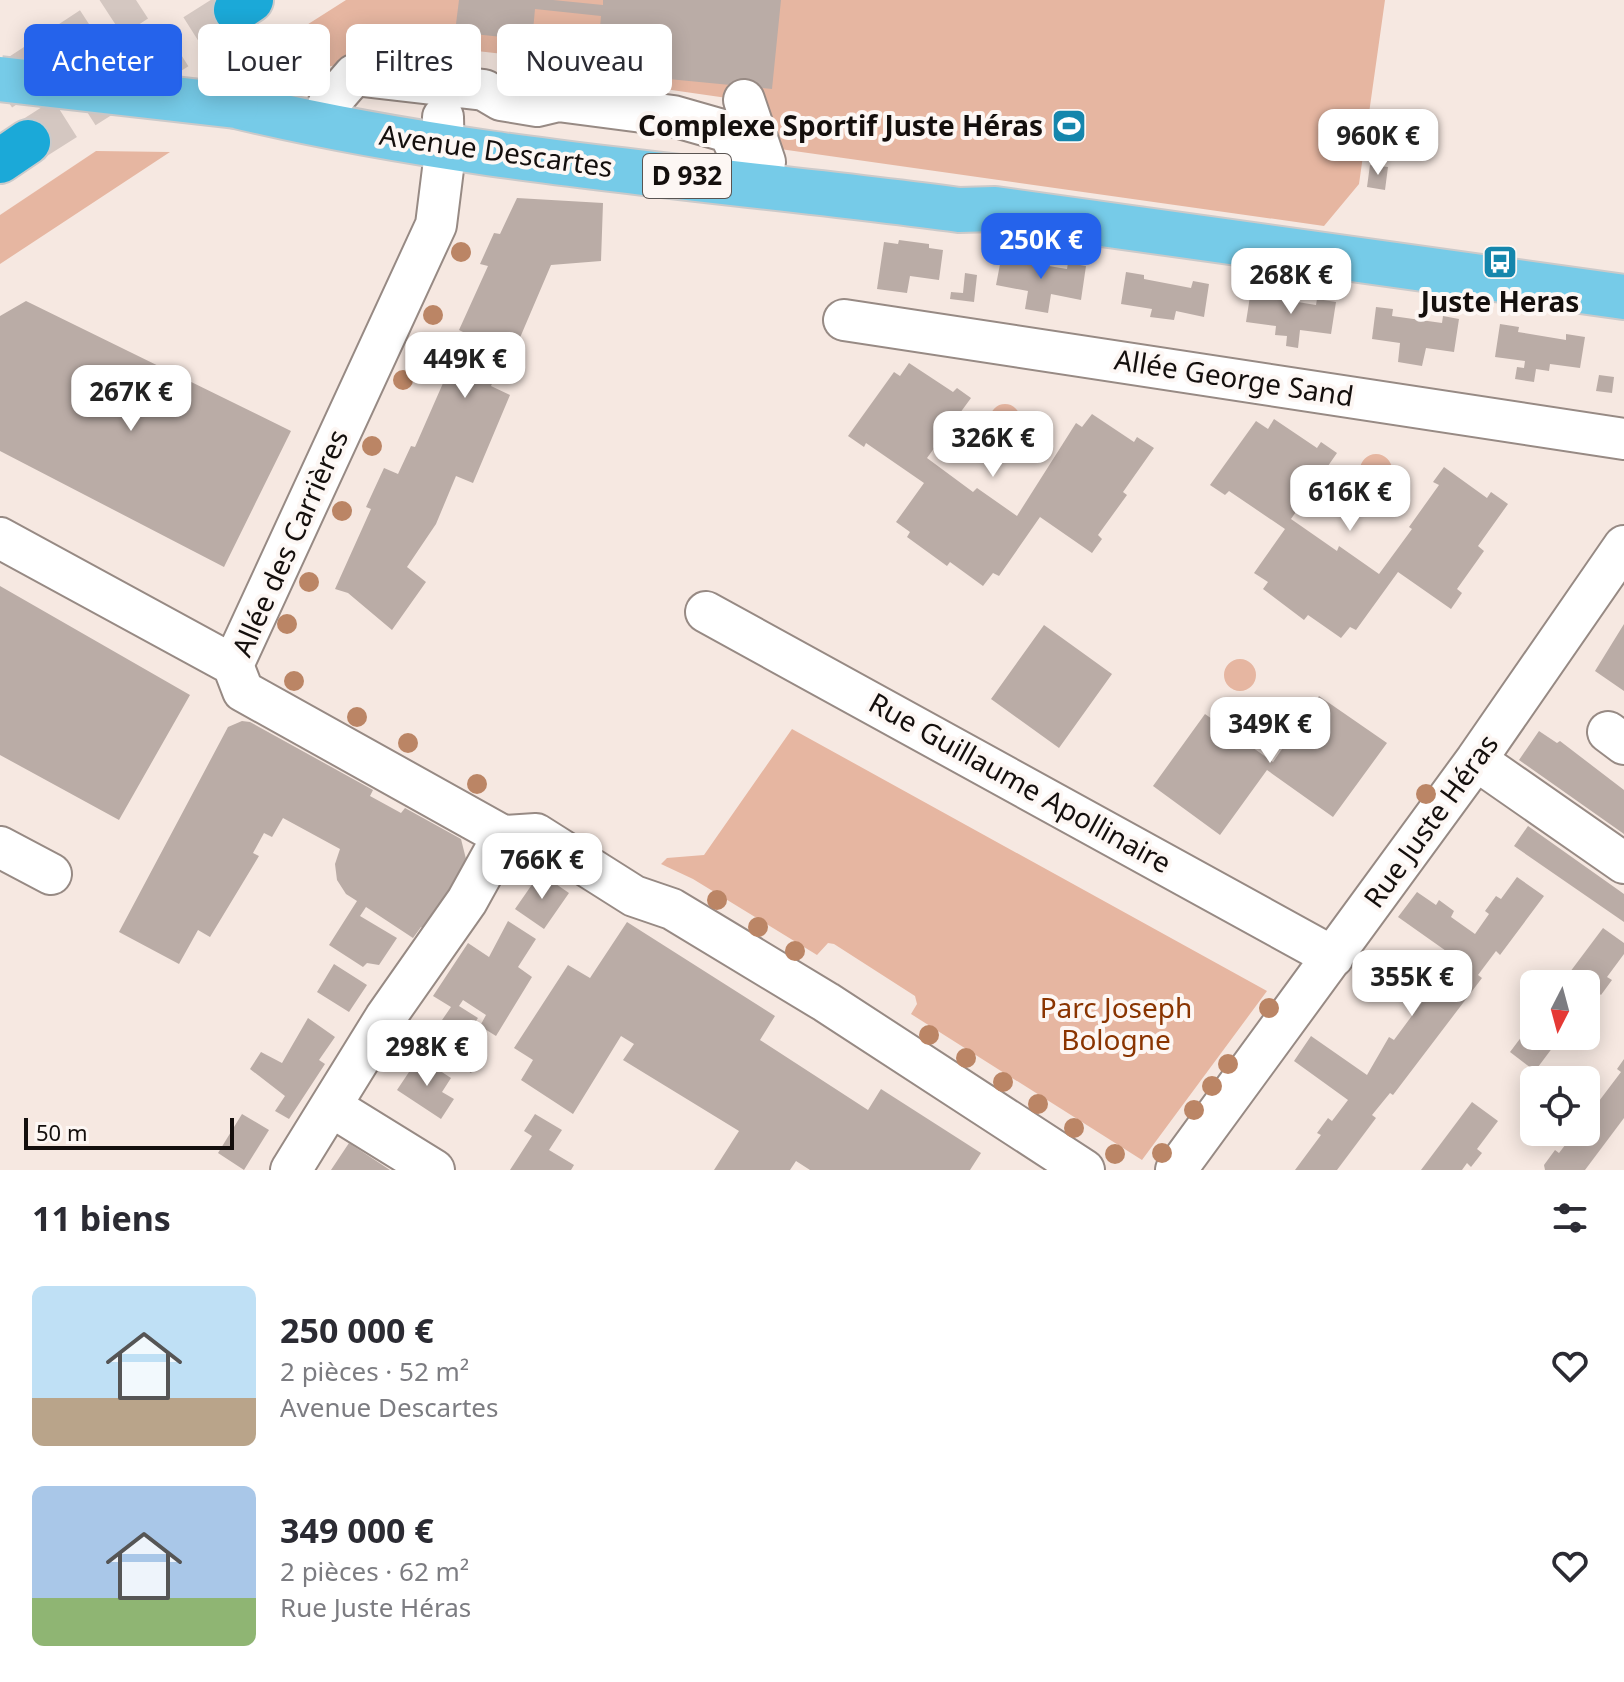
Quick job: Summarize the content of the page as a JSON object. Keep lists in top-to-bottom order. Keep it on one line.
{"streets":{"main road":["Avenue Descartes","D 932"],"street":["Allée George Sand","Allée des Carrières","Rue Guillaume Apollinaire","Rue Juste Héras"]},"crossings":[["Avenue Descartes","Allée des Carrières"],["Rue Guillaume Apollinaire","Rue Juste Héras"]],"parks":["Parc Joseph Bologne"],"places":{"sports":["Complexe Sportif Juste Héras"],"bus stop":["Juste Heras"]},"scale_bar":"50 m","north":"bottom","page":{"chip":["Acheter","Louer","Filtres","Nouveau"],"price":["960K €","250K €","268K €","449K €","267K €","326K €","616K €","349K €","766K €","355K €","298K €"],"scale":"50 m","heading":"11 biens","list":[{"name":"250 000 €","note":"2 pièces · 52 m² · Avenue Descartes"},{"name":"349 000 €","note":"2 pièces · 62 m² · Rue Juste Héras"}]}}
